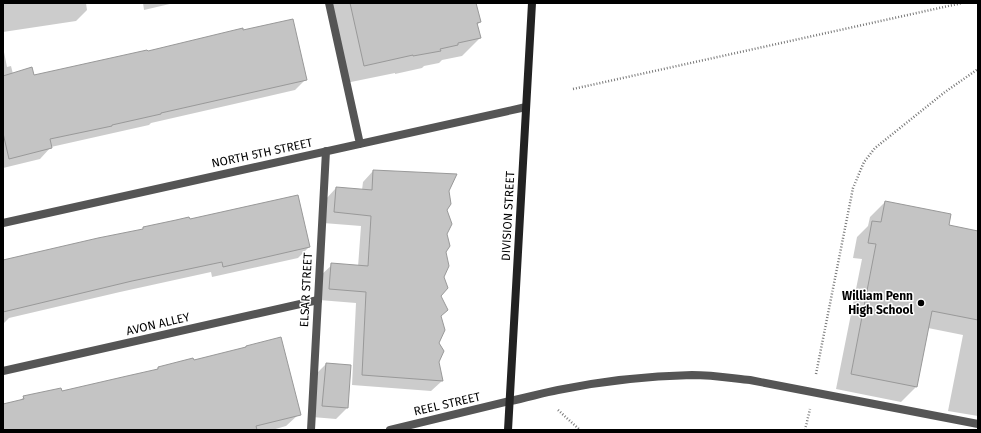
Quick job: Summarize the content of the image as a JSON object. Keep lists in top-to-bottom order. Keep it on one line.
{"streets":{"main road":["DIVISION STREET"],"street":["NORTH 5TH STREET","ELSAR STREET","AVON ALLEY","REEL STREET"]},"crossings":[["NORTH 5TH STREET","DIVISION STREET"],["NORTH 5TH STREET","ELSAR STREET"],["DIVISION STREET","REEL STREET"],["ELSAR STREET","AVON ALLEY"]],"places":["William Penn High School"]}
